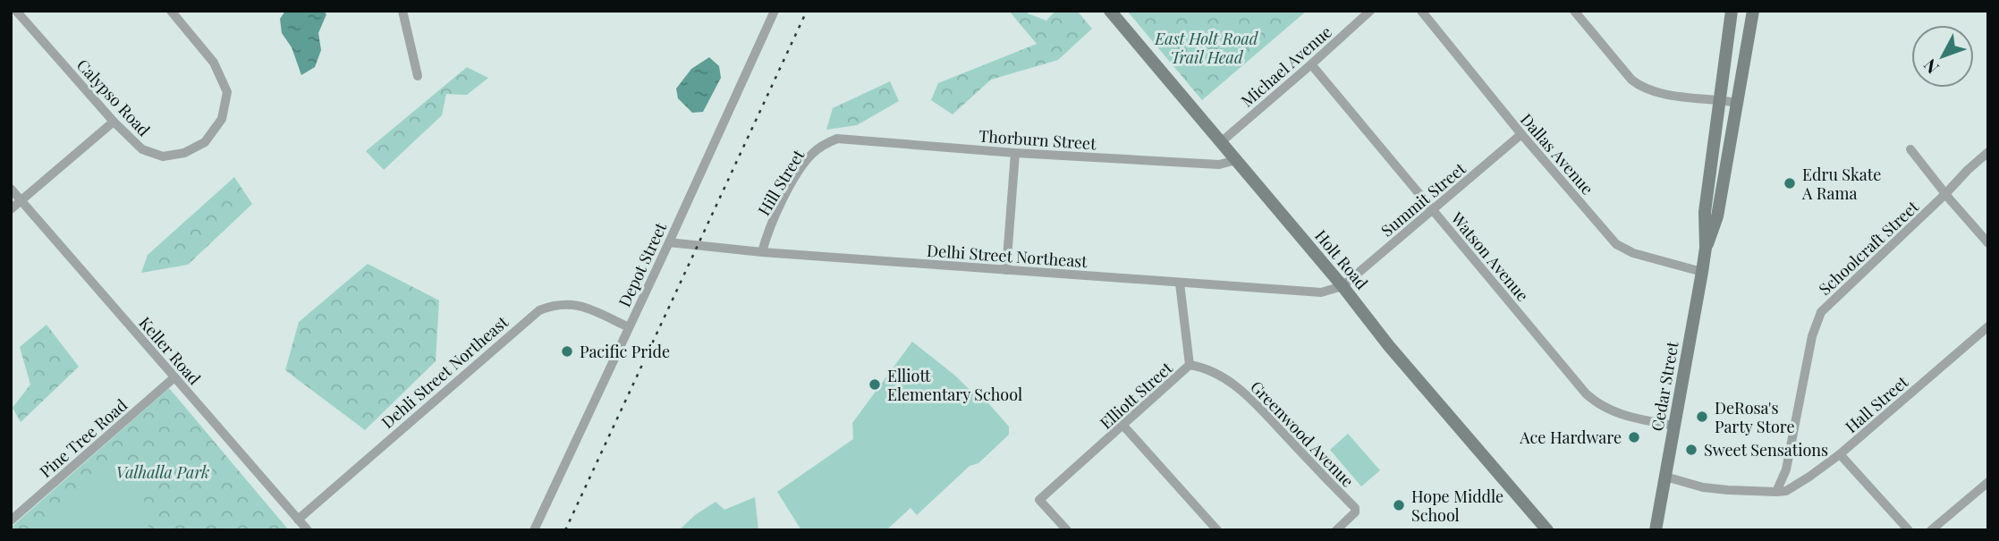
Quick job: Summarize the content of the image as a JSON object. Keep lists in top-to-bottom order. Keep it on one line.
{"streets":{"main road":["Holt Road","Cedar Street"],"street":["Michael Avenue","Calypso Road","Thorburn Street","Dallas Avenue","Hill Street","Summit Street","Schoolcraft Street","Delhi Street Northeast","Watson Avenue","Depot Street","Keller Road","Dehli Street Northeast","Elliott Street","Hall Street","Greenwood Avenue","Pine Tree Road"]},"crossings":[["Michael Avenue","Watson Avenue"],["Michael Avenue","Holt Road"],["Thorburn Street","Hill Street"],["Thorburn Street","Holt Road"],["Dallas Avenue","Summit Street"],["Dallas Avenue","Cedar Street"],["Hill Street","Delhi Street Northeast"],["Summit Street","Delhi Street Northeast"],["Summit Street","Watson Avenue"],["Summit Street","Holt Road"],["Schoolcraft Street","Hall Street"],["Delhi Street Northeast","Holt Road"],["Delhi Street Northeast","Depot Street"],["Delhi Street Northeast","Elliott Street"],["Watson Avenue","Cedar Street"],["Depot Street","Dehli Street Northeast"],["Keller Road","Dehli Street Northeast"],["Keller Road","Pine Tree Road"],["Elliott Street","Greenwood Avenue"]],"parks":["East Holt Road Trail Head","Valhalla Park"],"places":["Edru Skate A Rama","Pacific Pride","Elliott Elementary School","DeRosa's Party Store","Ace Hardware","Sweet Sensations","Hope Middle School"],"north":"bottom left"}
